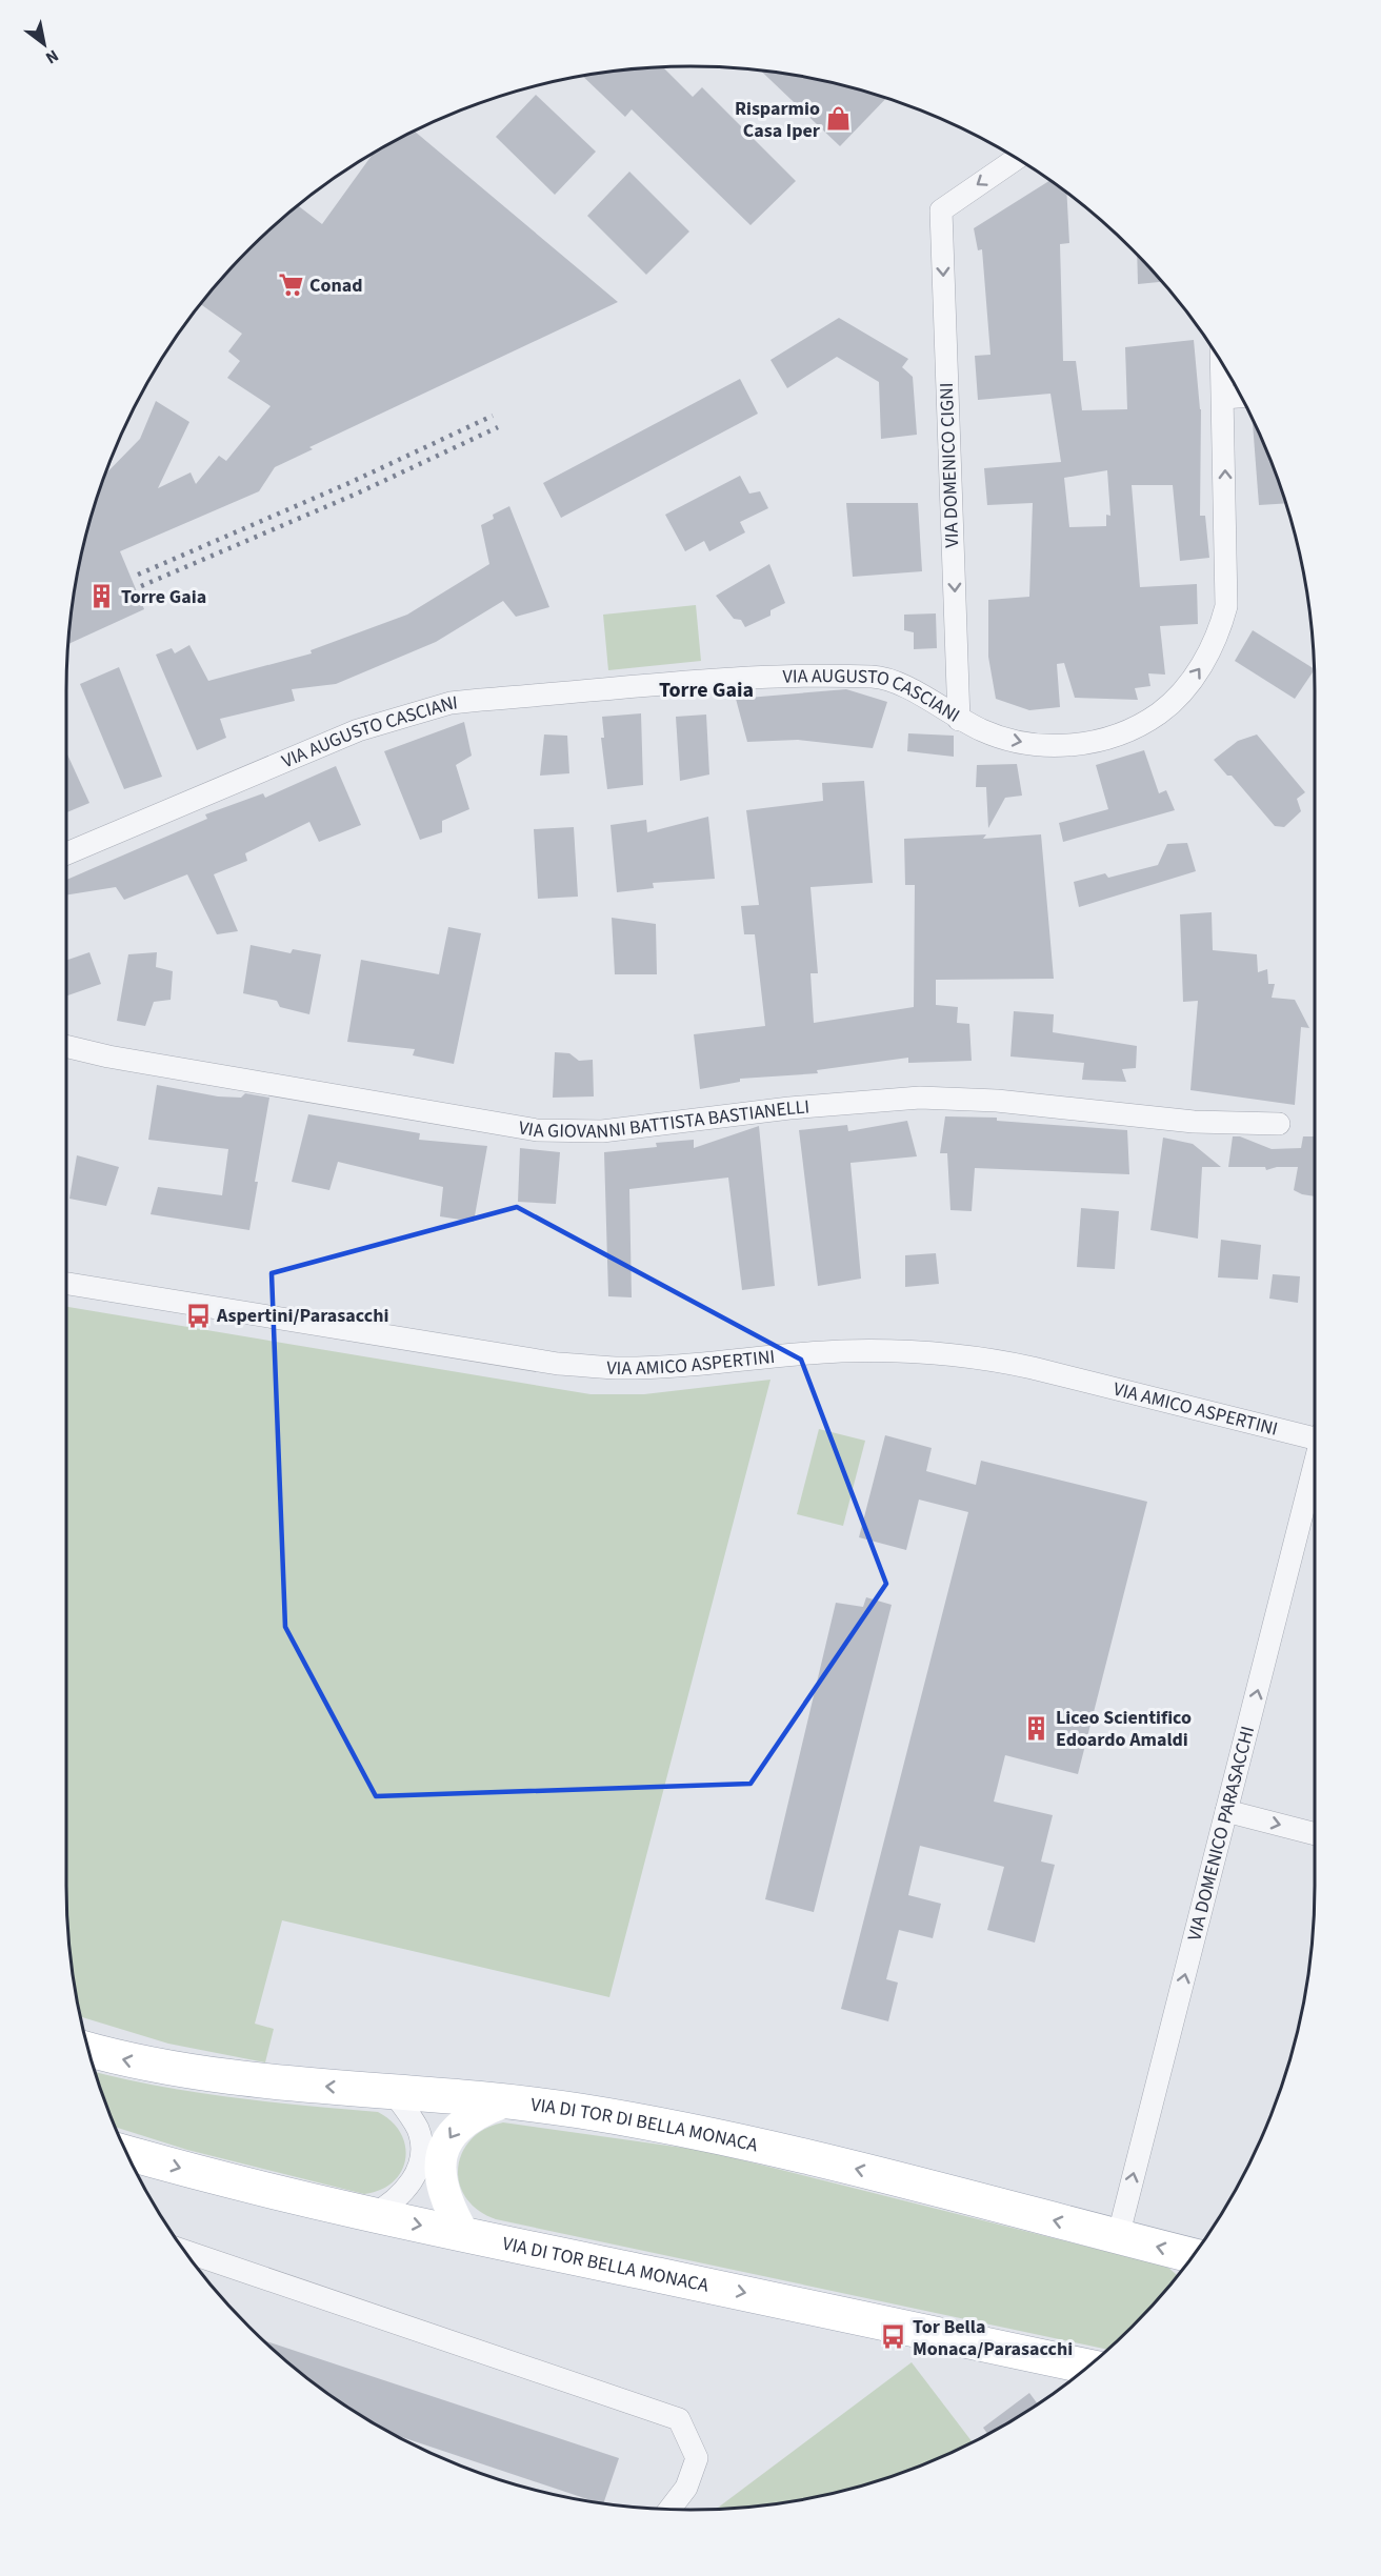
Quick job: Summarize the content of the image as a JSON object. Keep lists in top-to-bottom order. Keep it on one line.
{"streets":{"main road":["VIA DI TOR DI BELLA MONACA","VIA DI TOR BELLA MONACA"],"street":["VIA DOMENICO CIGNI","VIA AUGUSTO CASCIANI","VIA GIOVANNI BATTISTA BASTIANELLI","VIA AMICO ASPERTINI","VIA DOMENICO PARASACCHI"]},"crossings":[["VIA DOMENICO CIGNI","VIA AUGUSTO CASCIANI"],["VIA DOMENICO PARASACCHI","VIA DI TOR DI BELLA MONACA"]],"one_way":["VIA DOMENICO CIGNI","VIA DOMENICO PARASACCHI","VIA DI TOR DI BELLA MONACA","VIA DI TOR BELLA MONACA"],"districts":["Torre Gaia"],"places":{"shop":["Risparmio Casa Iper"],"supermarket":["Conad"],"building":["Torre Gaia","Liceo Scientifico Edoardo Amaldi"],"bus stop":["Aspertini/Parasacchi","Tor Bella Monaca/Parasacchi"]},"north":"bottom right"}
